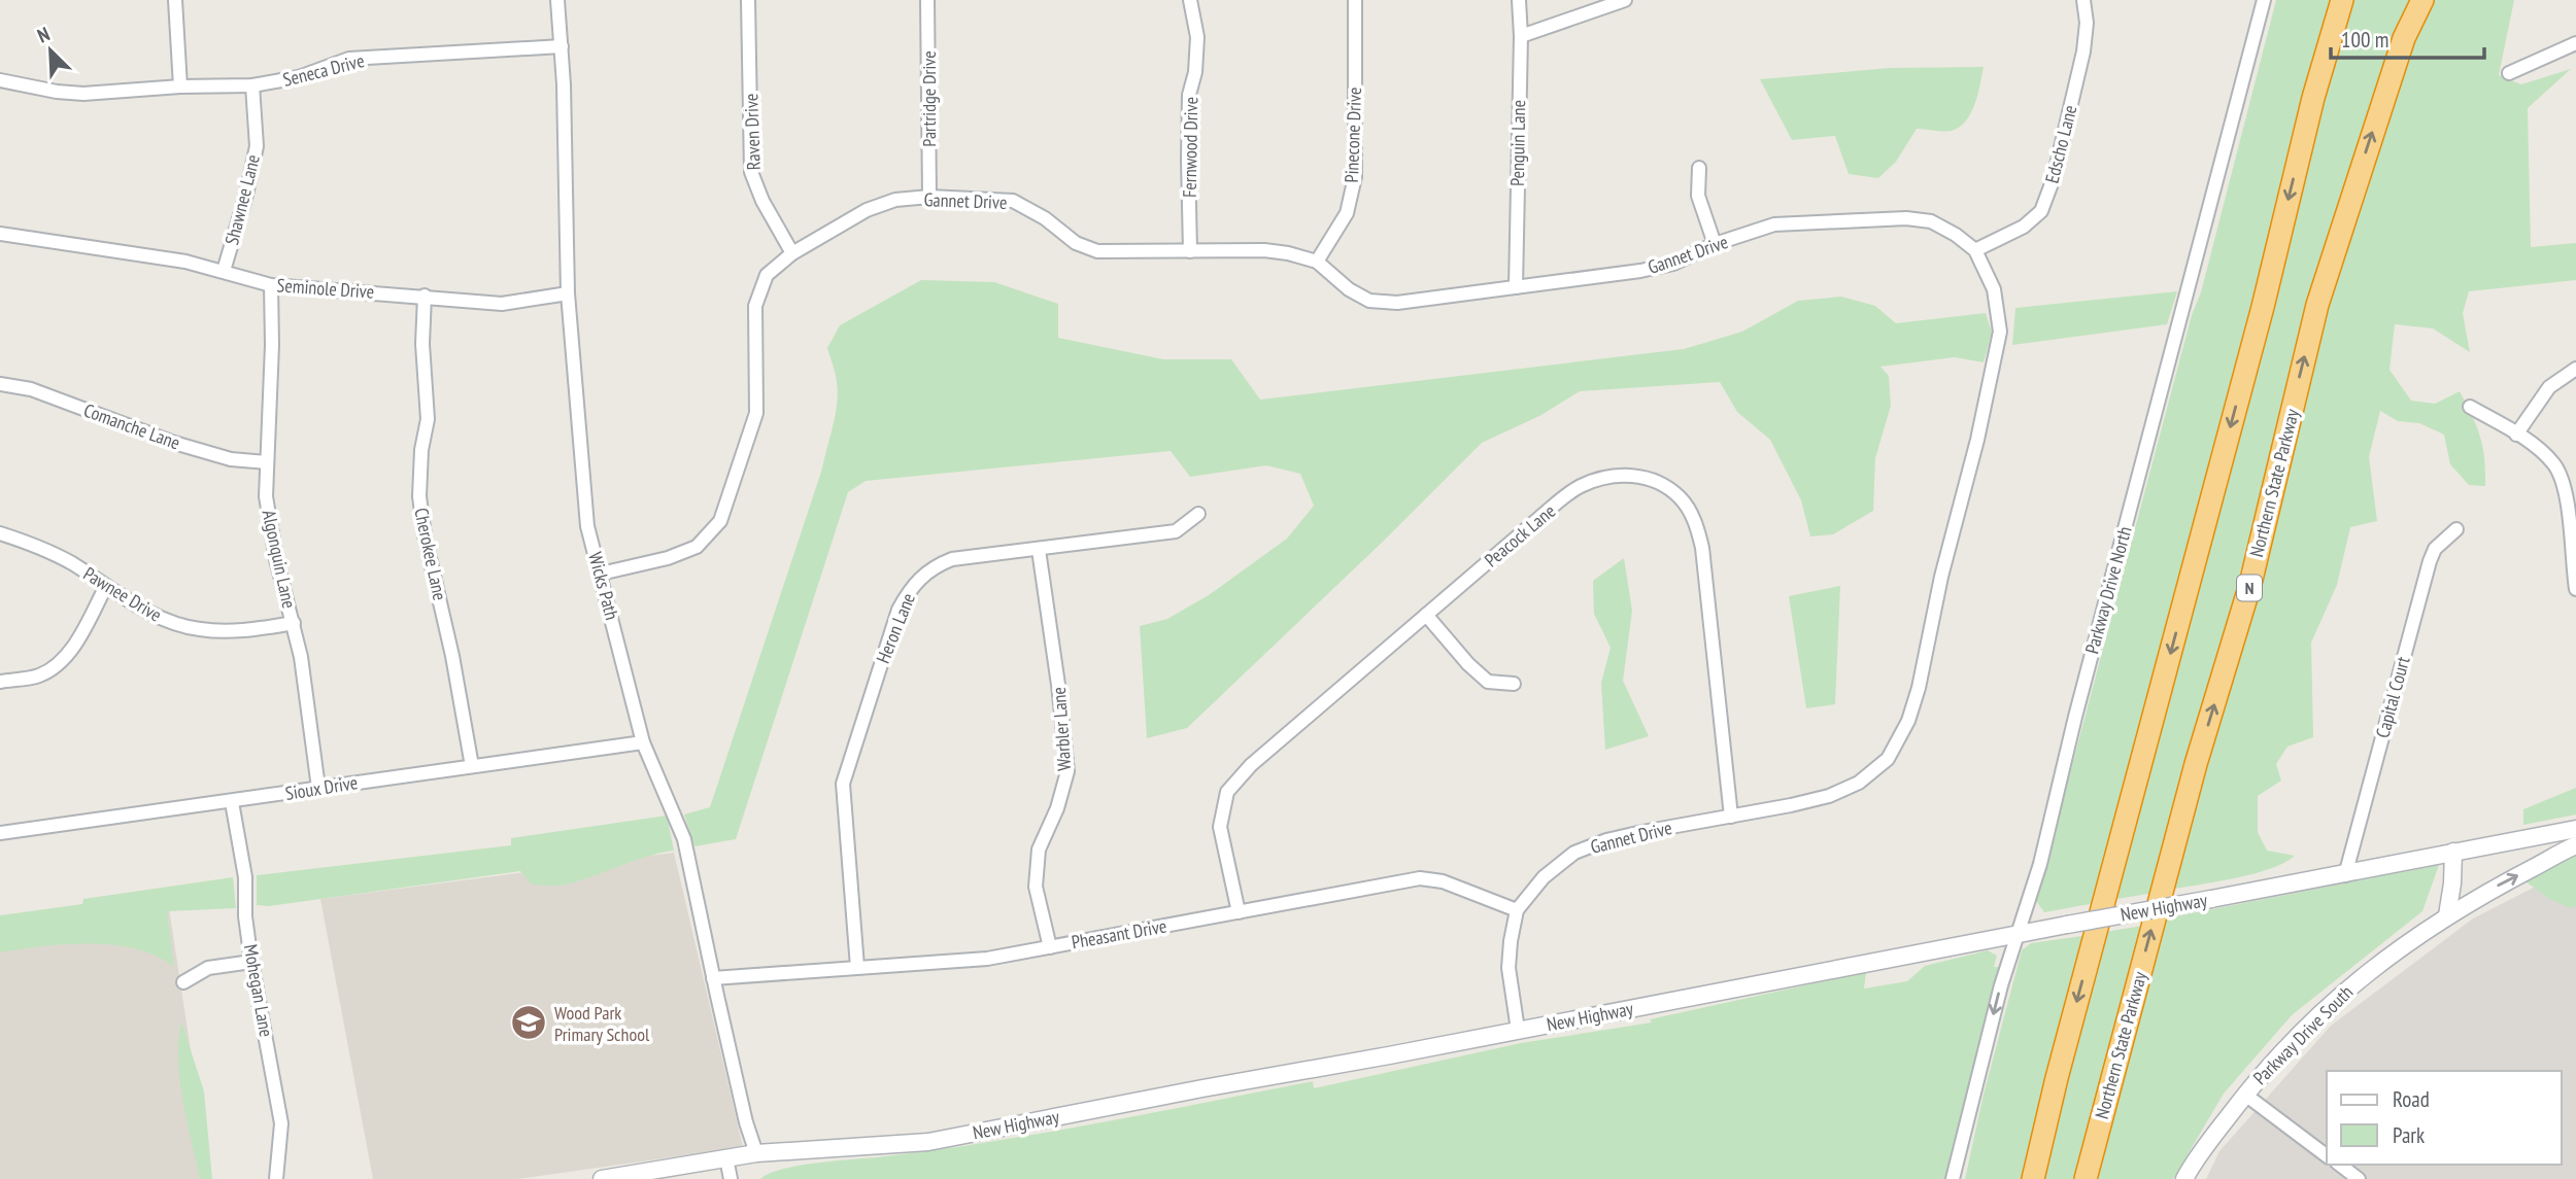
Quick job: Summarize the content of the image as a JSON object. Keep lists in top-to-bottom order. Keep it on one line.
{"streets":{"highway":["Northern State Parkway","N"],"street":["Seneca Drive","Partridge Drive","Raven Drive","Pinecone Drive","Penguin Lane","Edscho Lane","Fernwood Drive","Shawnee Lane","Gannet Drive","Seminole Drive","Comanche Lane","Peacock Lane","Cherokee Lane","Algonquin Lane","Wicks Path","Parkway Drive North","Pawnee Drive","Heron Lane","Capital Court","Warbler Lane","Sioux Drive","New Highway","Pheasant Drive","Mohegan Lane","Parkway Drive South"]},"crossings":[["Seneca Drive","Shawnee Lane"],["Seneca Drive","Wicks Path"],["Partridge Drive","Gannet Drive"],["Raven Drive","Gannet Drive"],["Pinecone Drive","Gannet Drive"],["Penguin Lane","Gannet Drive"],["Edscho Lane","Gannet Drive"],["Fernwood Drive","Gannet Drive"],["Shawnee Lane","Seminole Drive"],["Gannet Drive","Peacock Lane"],["Gannet Drive","Wicks Path"],["Gannet Drive","New Highway"],["Gannet Drive","Pheasant Drive"],["Seminole Drive","Cherokee Lane"],["Seminole Drive","Algonquin Lane"],["Seminole Drive","Wicks Path"],["Comanche Lane","Algonquin Lane"],["Peacock Lane","Pheasant Drive"],["Cherokee Lane","Sioux Drive"],["Algonquin Lane","Pawnee Drive"],["Algonquin Lane","Sioux Drive"],["Wicks Path","Sioux Drive"],["Wicks Path","New Highway"],["Wicks Path","Pheasant Drive"],["Parkway Drive North","New Highway"],["Heron Lane","Warbler Lane"],["Heron Lane","Pheasant Drive"],["Capital Court","New Highway"],["Warbler Lane","Pheasant Drive"],["Sioux Drive","Mohegan Lane"]],"places":{"school or university":["Wood Park Primary School"]},"legend":["Road","Park"],"scale_bar":"100 m","north":"top left"}
